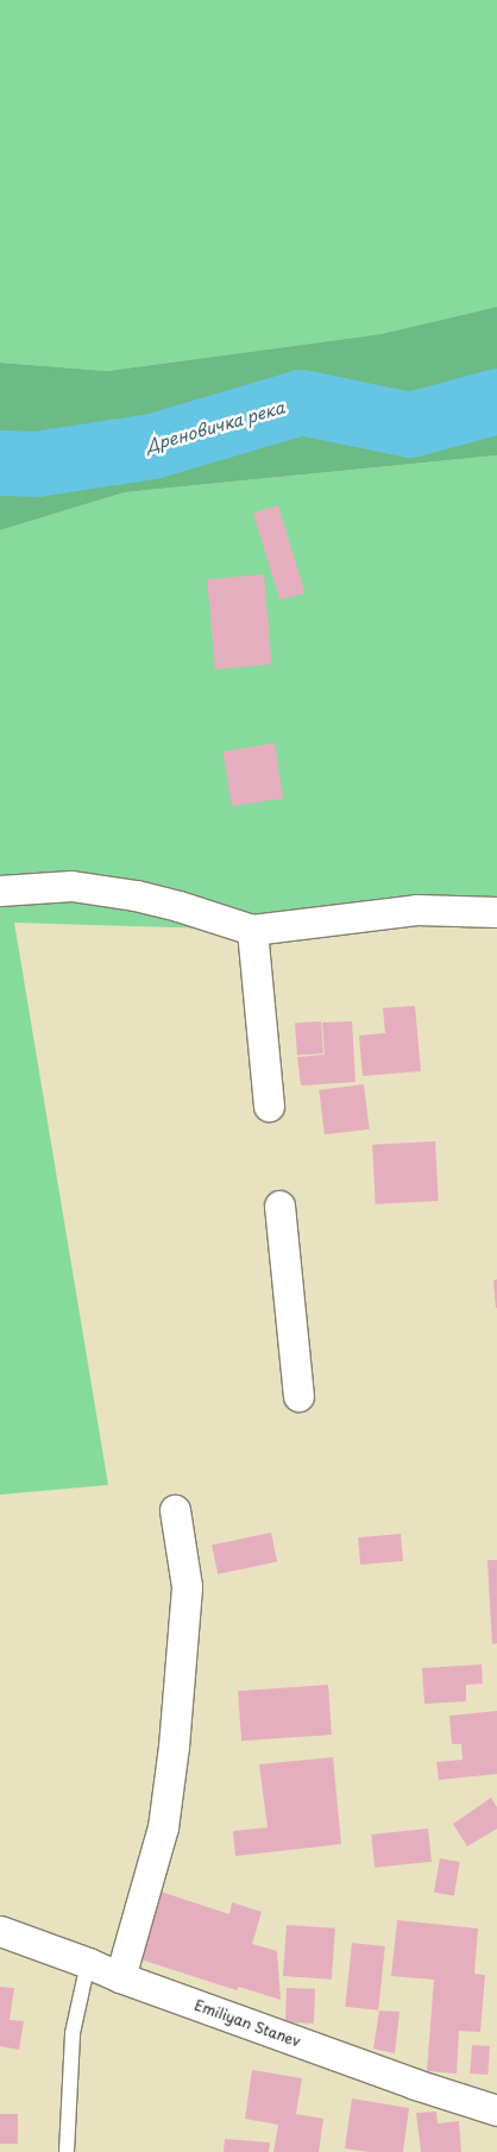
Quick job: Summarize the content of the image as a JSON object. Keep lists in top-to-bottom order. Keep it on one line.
{"streets":{"street":["Emiliyan Stanev"]},"water":["Дреновичка река"]}
